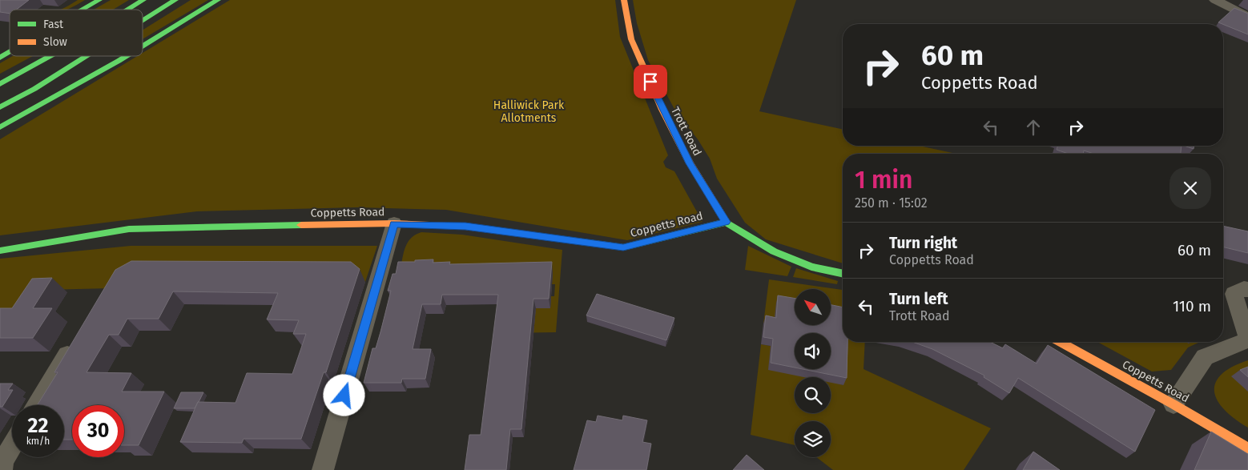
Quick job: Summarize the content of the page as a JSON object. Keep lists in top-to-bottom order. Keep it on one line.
{"streets":{"main road":["Trott Road","Coppetts Road"]},"crossings":[["Trott Road","Coppetts Road"]],"parks":["Halliwick Park Allotments"],"legend":["Fast","Slow"],"north":"top left","page":{"turn":["60 m","Coppetts Road"],"heading":["1 min","250 m · 15:02"],"list":[{"name":"Turn right","note":"Coppetts Road","value":"60 m"},{"name":"Turn left","note":"Trott Road","value":"110 m"}],"speed":"22 km/h","limit":"30"}}
